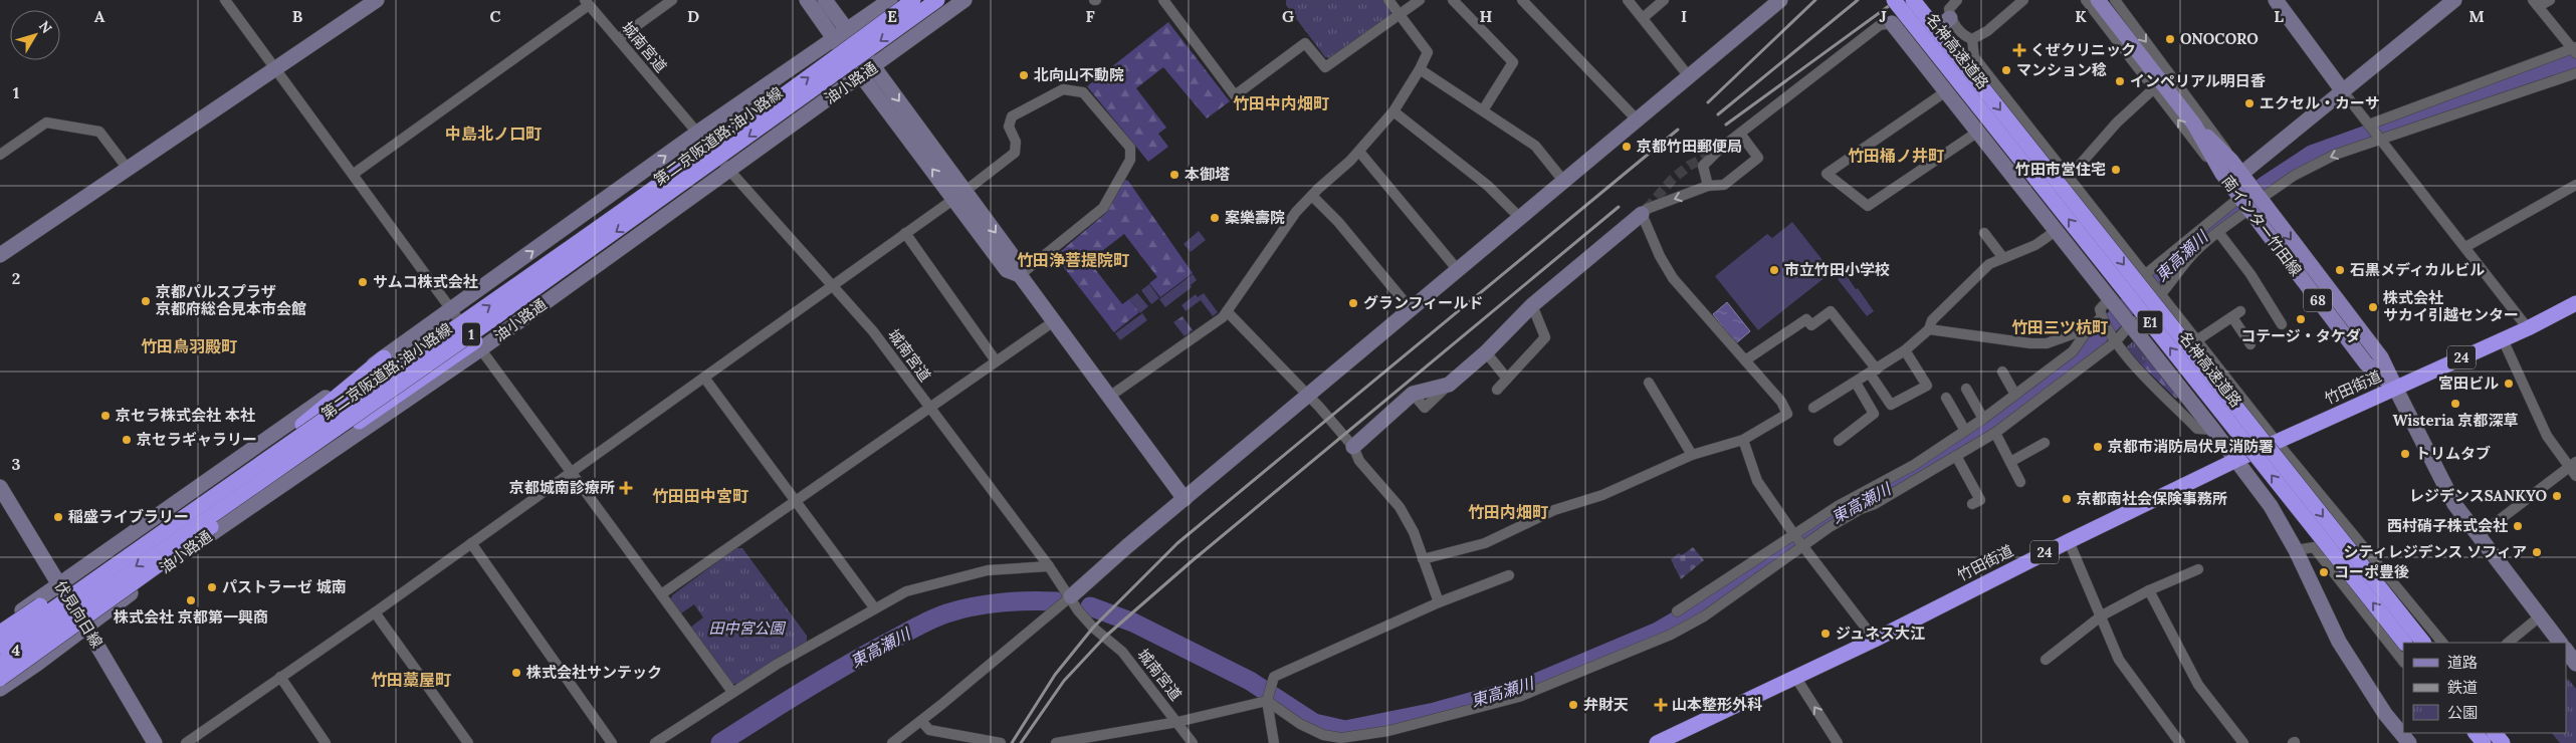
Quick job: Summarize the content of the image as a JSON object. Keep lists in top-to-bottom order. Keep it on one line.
{"streets":{"highway":["名神高速道路","第二京阪道路;油小路線","E1","1","24","竹田街道"],"main road":["南インター竹田線","68"],"street":["城南宮道","油小路通","伏見向日線"]},"crossings":[["城南宮道","油小路通"],["油小路通","伏見向日線"],["南インター竹田線","竹田街道"]],"districts":["竹田中内畑町","中島北ノ口町","竹田桶ノ井町","竹田浄菩提院町","竹田三ツ杭町","竹田鳥羽殿町","竹田田中宮町","竹田内畑町","竹田藁屋町"],"water":["東高瀬川"],"parks":["田中宮公園"],"places":{"other":["ONOCORO","マンション稔","北向山不動院","インペリアル明日香","エクセル・カーサ","京都竹田郵便局","竹田市営住宅","本御塔","案樂壽院","市立竹田小学校","石黒メディカルビル","サムコ株式会社","京都パルスプラザ 京都府総合見本市会館","グランフィールド","株式会社 サカイ引越センター","コテージ・タケダ","宮田ビル","Wisteria 京都深草","京セラ株式会社 本社","京セラギャラリー","京都市消防局伏見消防署","トリムタブ","レジデンスSANKYO","京都南社会保険事務所","稲盛ライブラリー","西村硝子株式会社","シティレジデンス ソフィア","コーポ豊後","パストラーゼ 城南","株式会社 京都第一興商","ジュネス大江","株式会社サンテック","弁財天"],"health":["くぜクリニック","京都城南診療所","山本整形外科"]},"legend":["道路","鉄道","公園"],"north":"top right","grid":{"columns":["A","B","C","D","E","F","G","H","I","J","K","L","M"],"rows":["1","2","3","4"]}}
